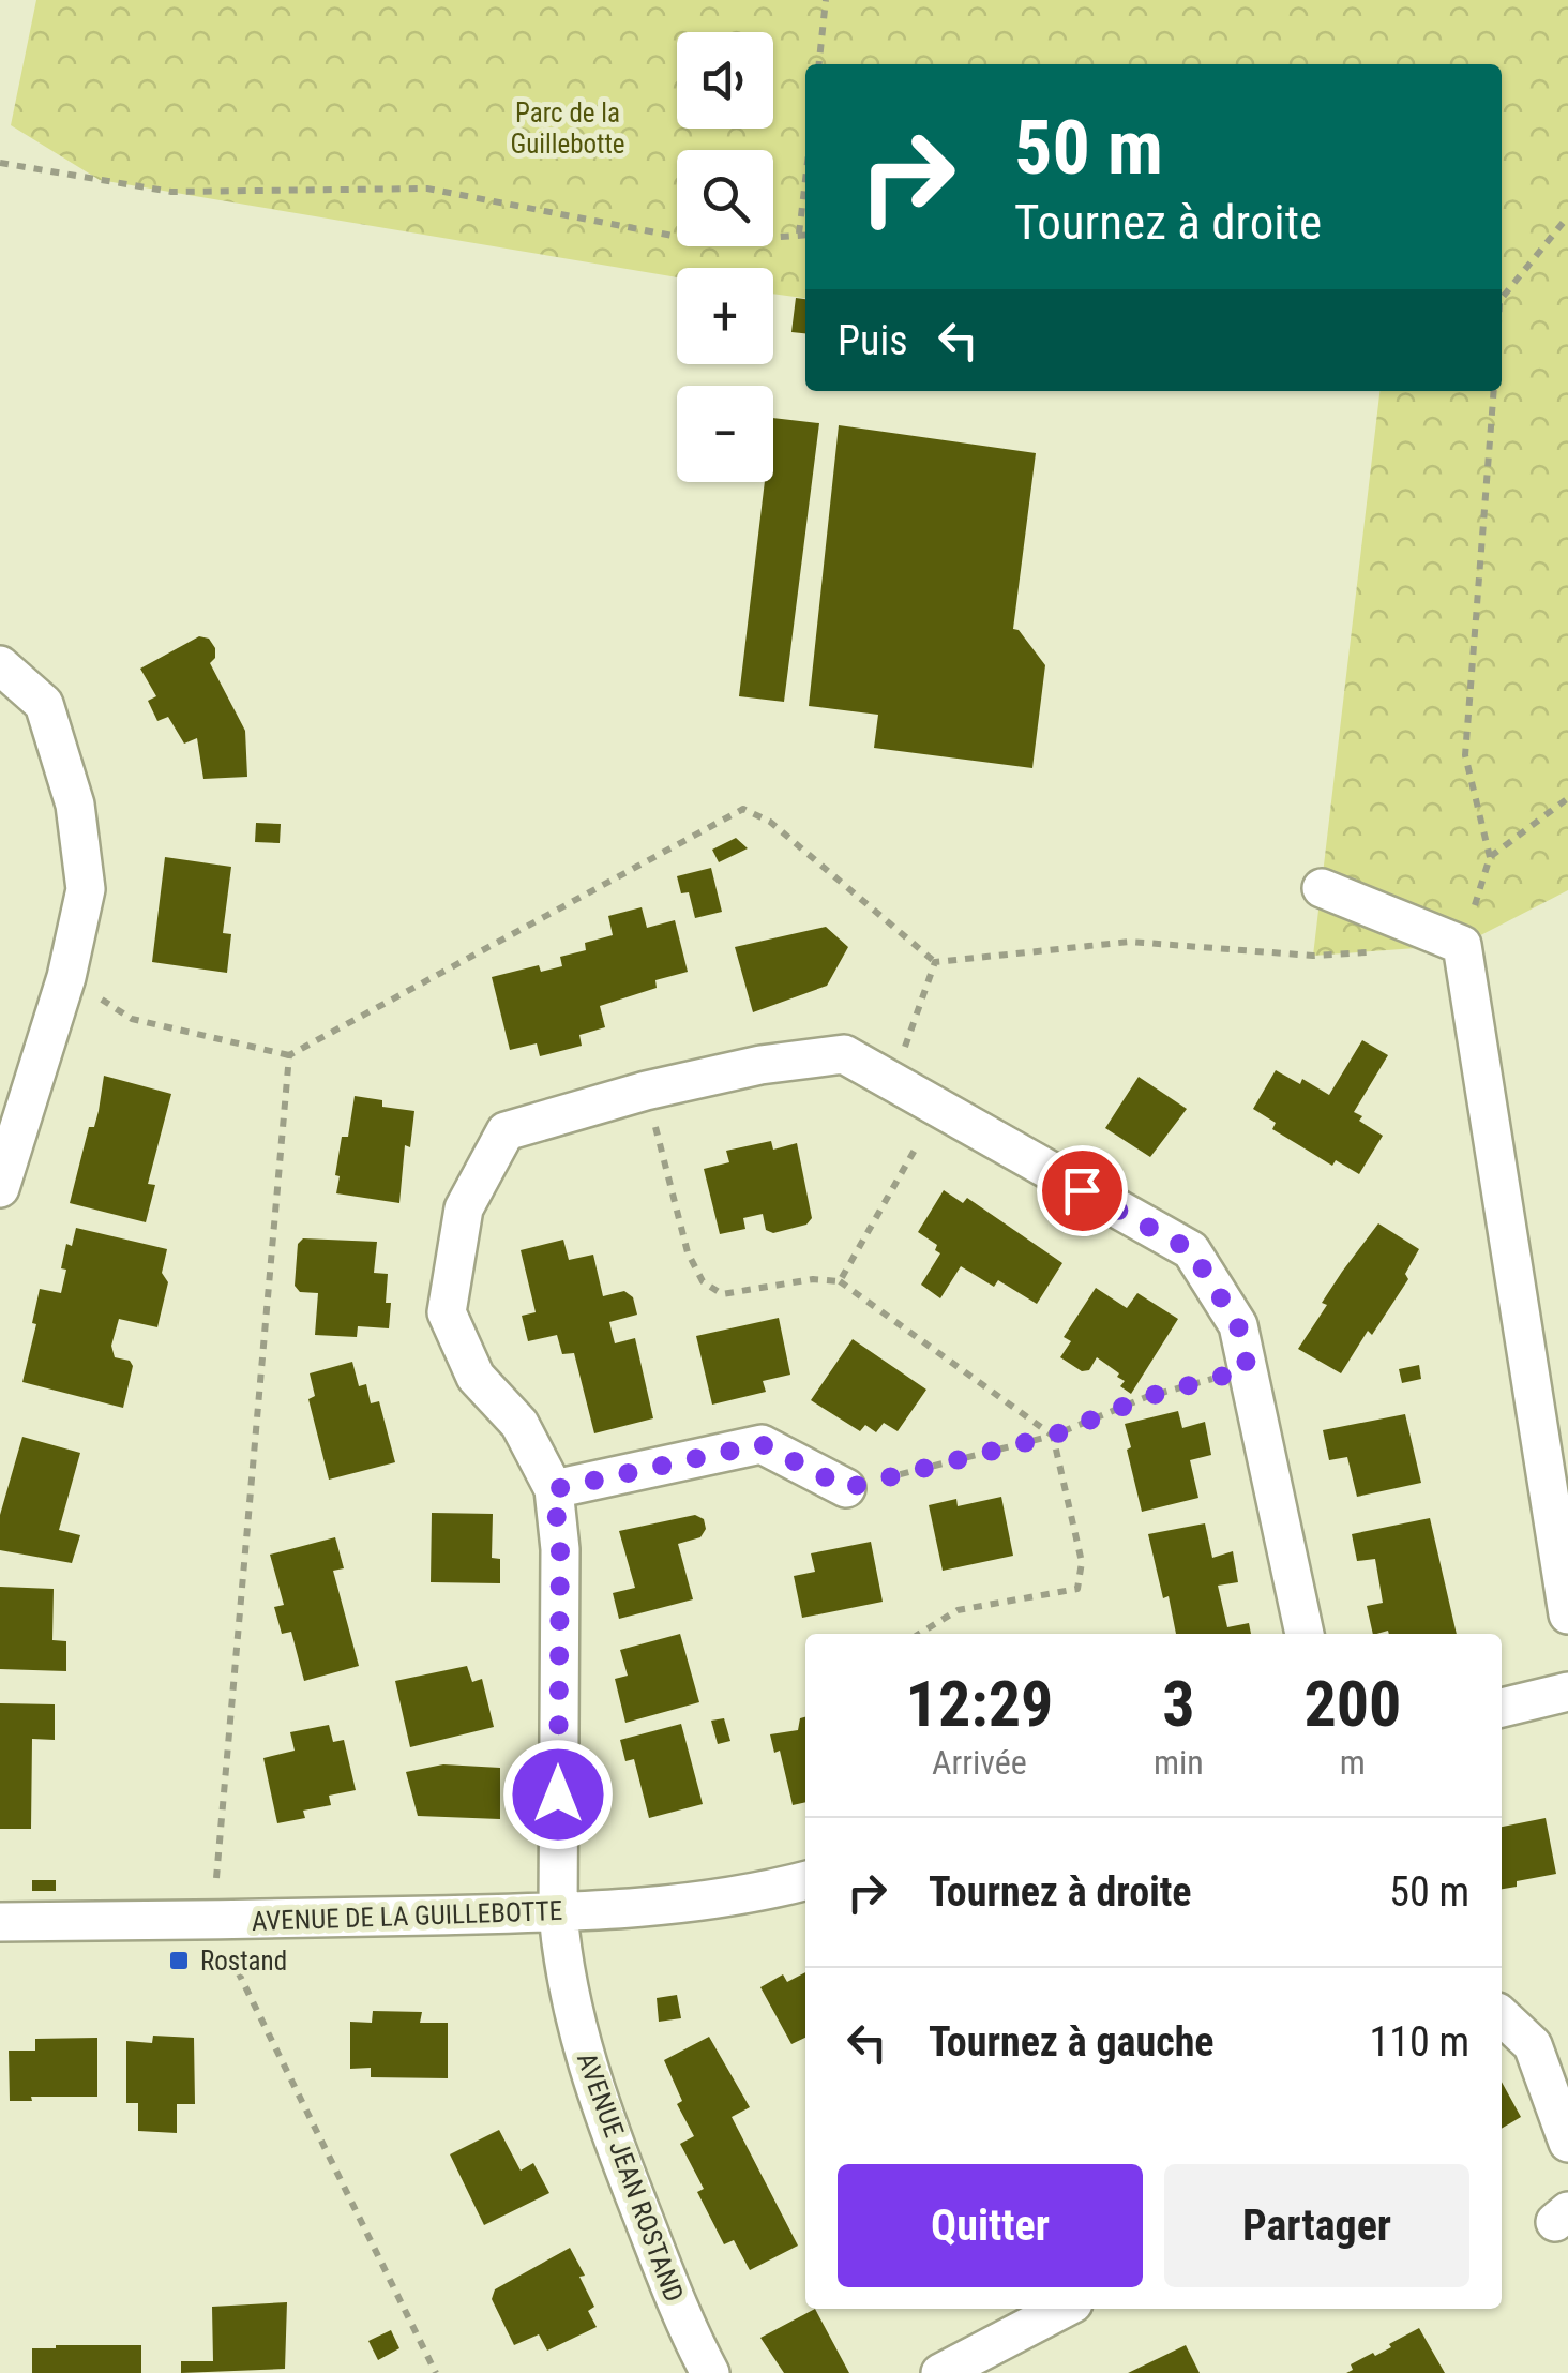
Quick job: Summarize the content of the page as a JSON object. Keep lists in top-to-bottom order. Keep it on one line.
{"streets":{"street":["AVENUE DE LA GUILLEBOTTE","AVENUE JEAN ROSTAND"]},"crossings":[["AVENUE DE LA GUILLEBOTTE","AVENUE JEAN ROSTAND"]],"parks":["Parc de la Guillebotte"],"places":{"transit":["Rostand"]},"page":{"map_buttons":["+","−"],"turn":["50 m","Tournez à droite"],"then":"Puis","eta":["12:29","Arrivée","3","min","200","m"],"list":[{"name":"Tournez à droite","value":"50 m"},{"name":"Tournez à gauche","value":"110 m"}],"buttons":["Quitter","Partager"]}}
